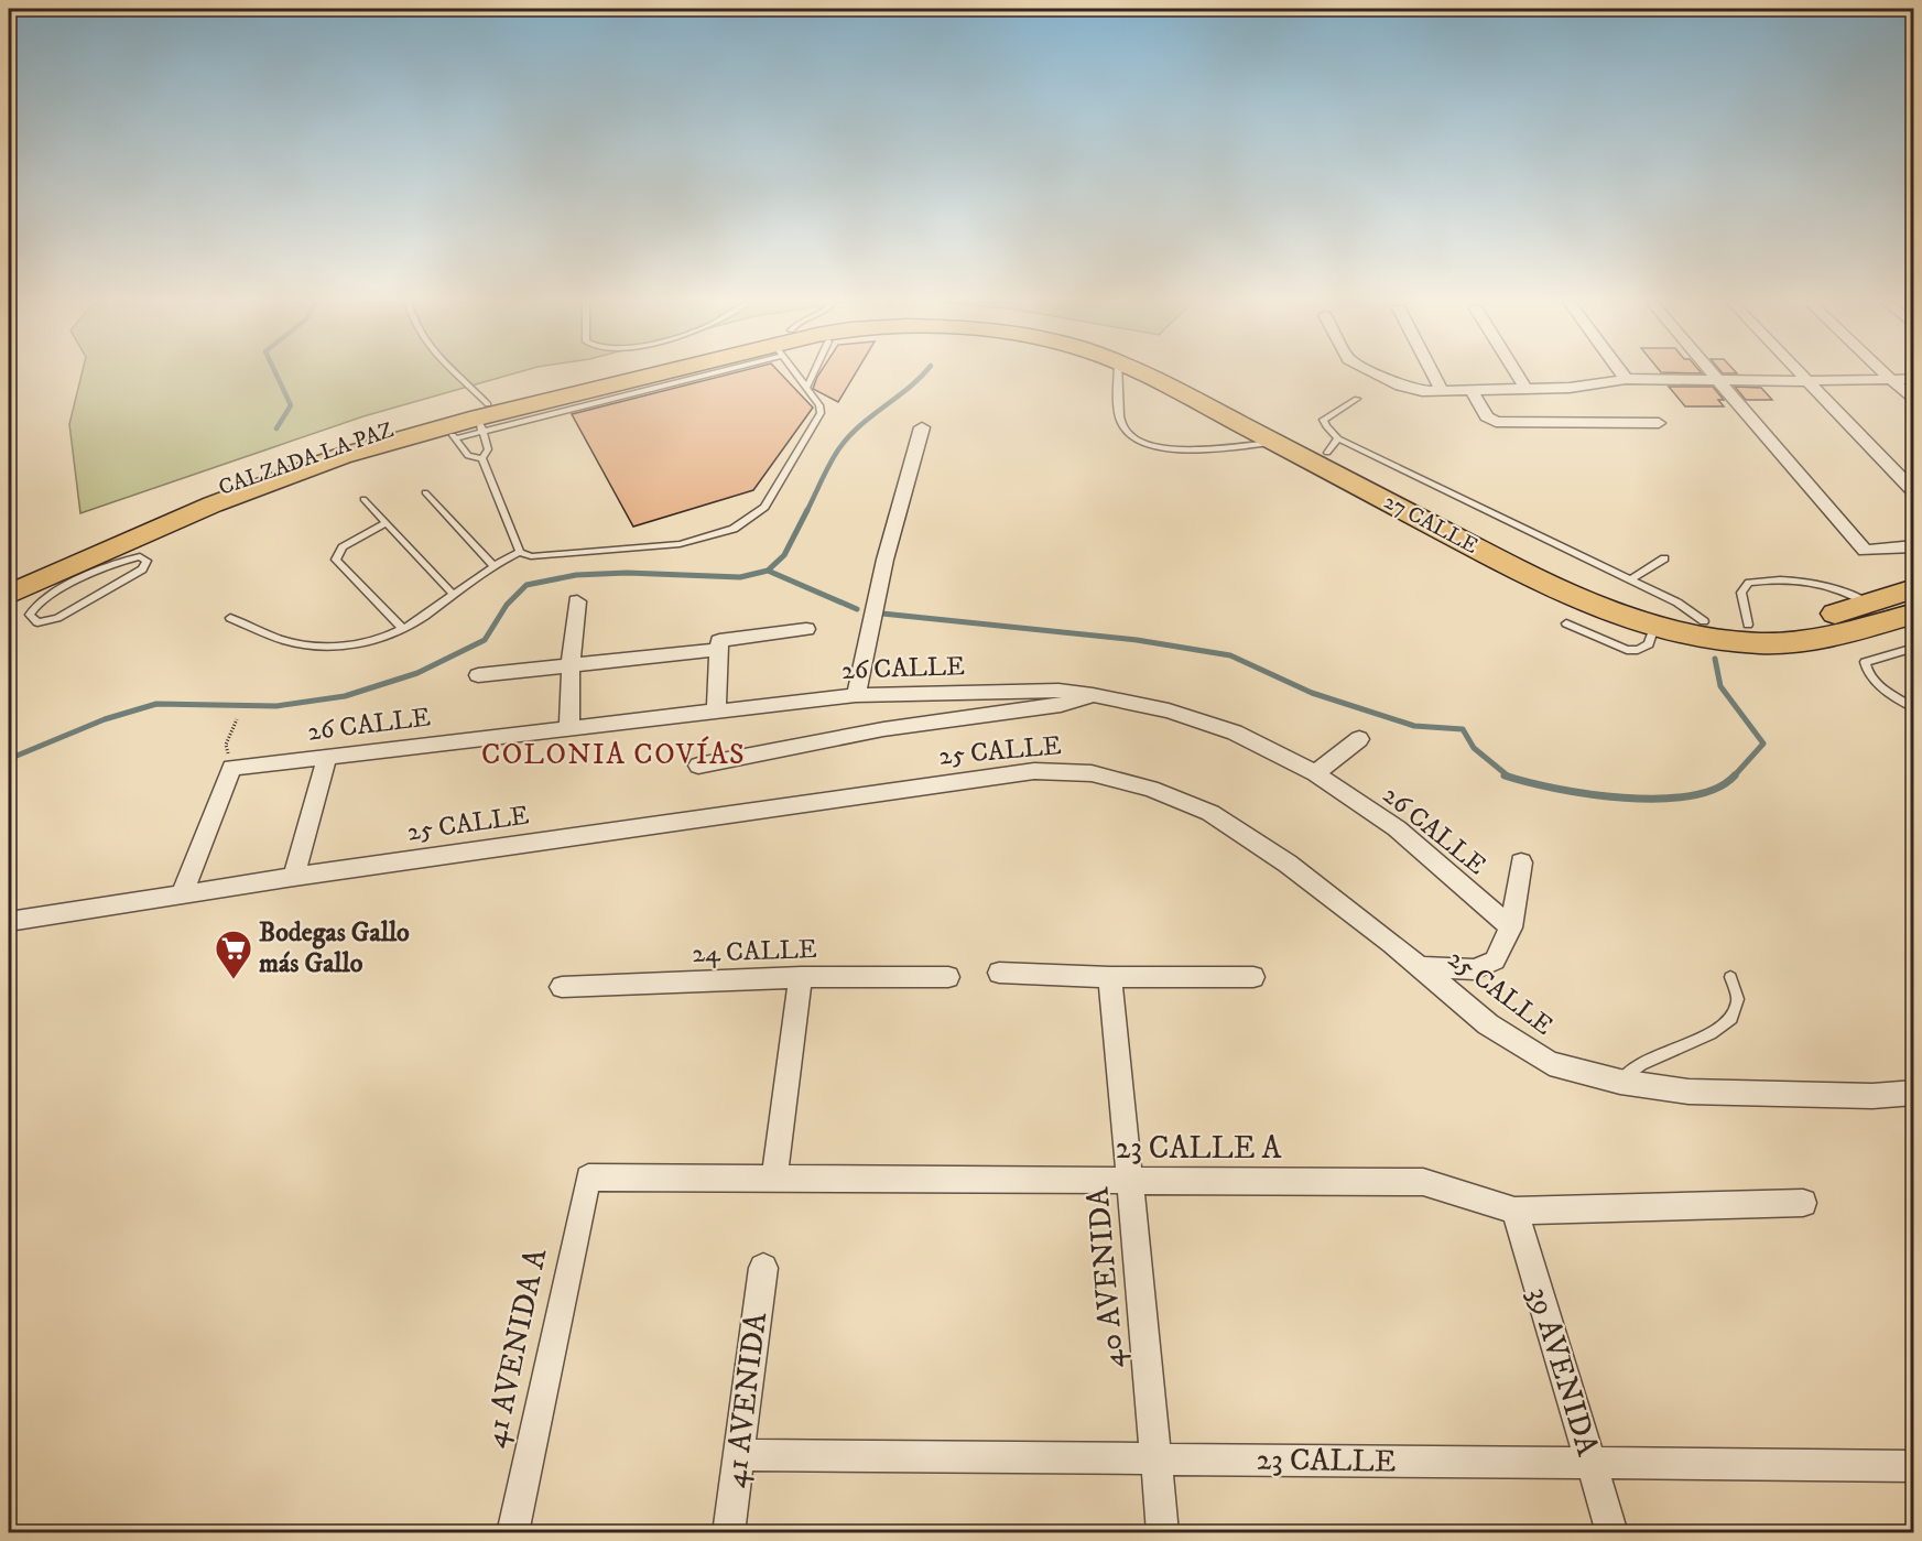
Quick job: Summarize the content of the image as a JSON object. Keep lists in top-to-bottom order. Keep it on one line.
{"streets":{"main road":["CALZADA LA PAZ","27 CALLE"],"street":["26 CALLE","25 CALLE","24 CALLE","23 CALLE A","40 AVENIDA","41 AVENIDA A","39 AVENIDA","41 AVENIDA","23 CALLE"]},"crossings":[["23 CALLE A","40 AVENIDA"],["23 CALLE A","41 AVENIDA A"],["23 CALLE A","39 AVENIDA"],["40 AVENIDA","23 CALLE"],["39 AVENIDA","23 CALLE"],["41 AVENIDA","23 CALLE"]],"districts":["COLONIA COVÍAS"],"places":{"supermarket":["Bodegas Gallo más Gallo"]}}
